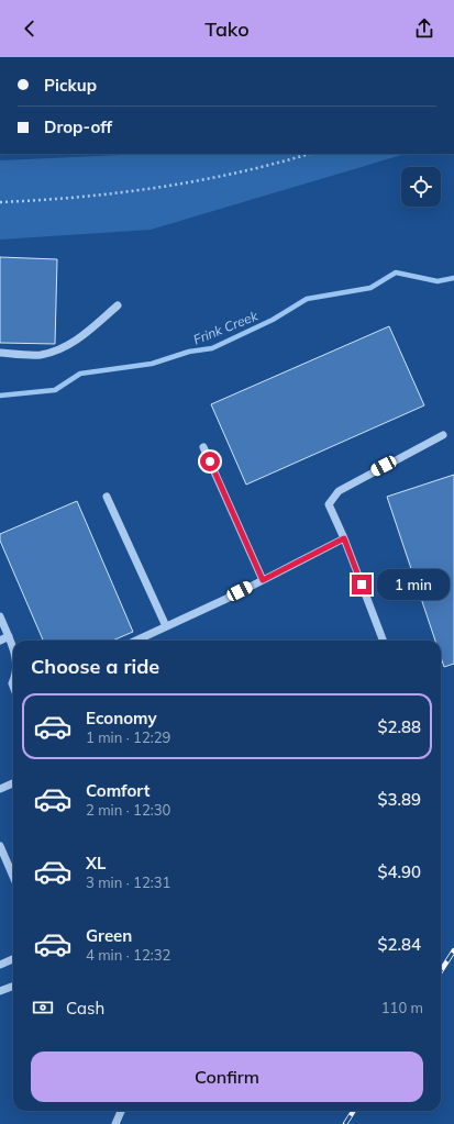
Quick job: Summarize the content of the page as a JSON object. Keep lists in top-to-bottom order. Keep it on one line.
{"water":["Frink Creek"],"page":{"header":"Tako","banner":["Pickup","Drop-off"],"bubble":"1 min","heading":"Choose a ride","list":[{"name":"Economy","note":"1 min · 12:29","value":"$2.88"},{"name":"Comfort","note":"2 min · 12:30","value":"$3.89"},{"name":"XL","note":"3 min · 12:31","value":"$4.90"},{"name":"Green","note":"4 min · 12:32","value":"$2.84"}],"pay":["Cash","110 m"],"buttons":"Confirm"}}
